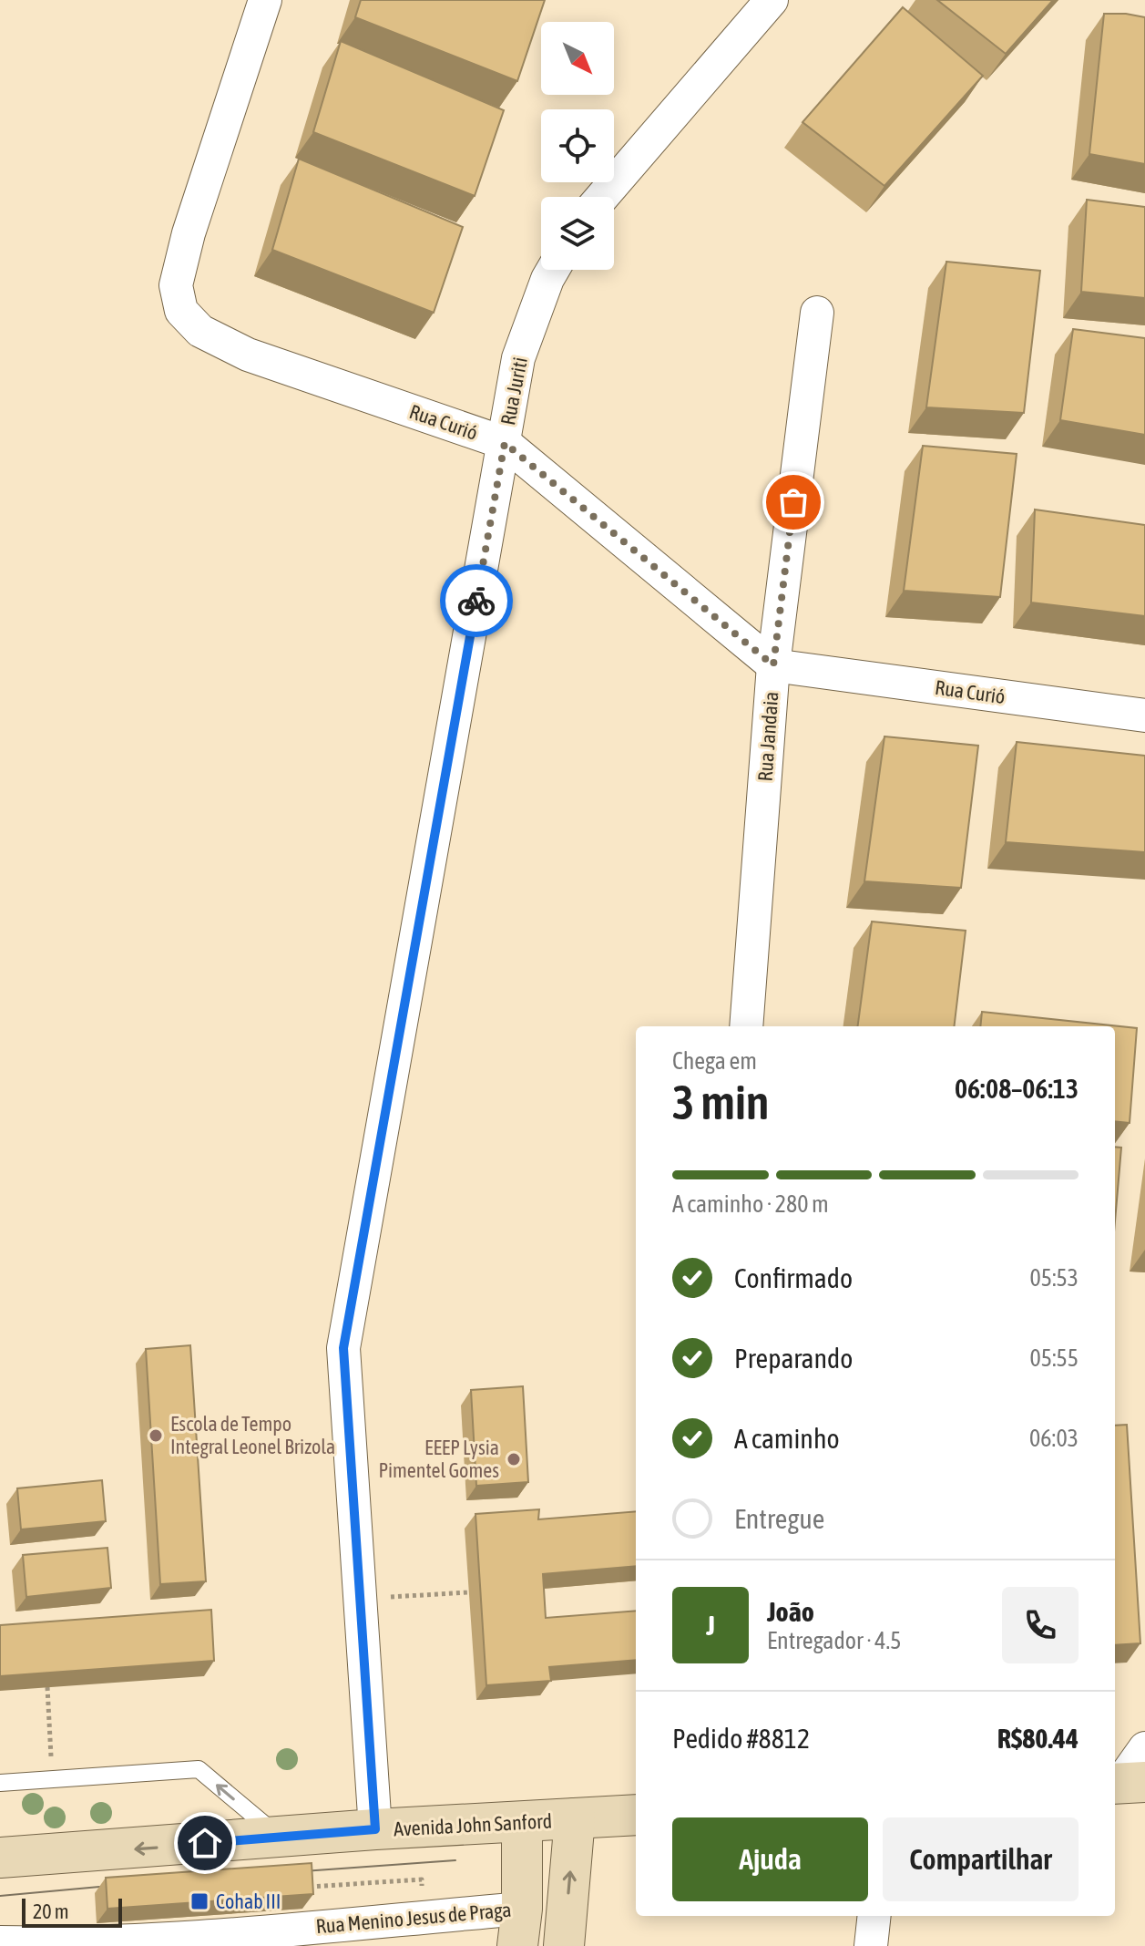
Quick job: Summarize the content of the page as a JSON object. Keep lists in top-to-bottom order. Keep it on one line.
{"streets":{"main road":["Avenida John Sanford"],"street":["Rua Juriti","Rua Curió","Rua Jandaia","Rua Menino Jesus de Praga"]},"crossings":[["Rua Juriti","Rua Curió"],["Rua Juriti","Avenida John Sanford"],["Rua Curió","Rua Jandaia"]],"one_way":["Avenida John Sanford"],"places":{"other":["Escola de Tempo Integral Leonel Brizola","EEEP Lysia Pimentel Gomes"],"transit":["Cohab III"]},"scale_bar":"20 m","north":"bottom right","page":{"heading":["3 min","Chega em","06:08–06:13"],"panel":["João","Entregador · 4.5","Pedido #8812","R$80.44"],"bar":"A caminho · 280 m","list":[["Confirmado","05:53"],["Preparando","05:55"],["A caminho","06:03"],"Entregue"],"round":"J","buttons":["Ajuda","Compartilhar"],"scale":"20 m"}}
